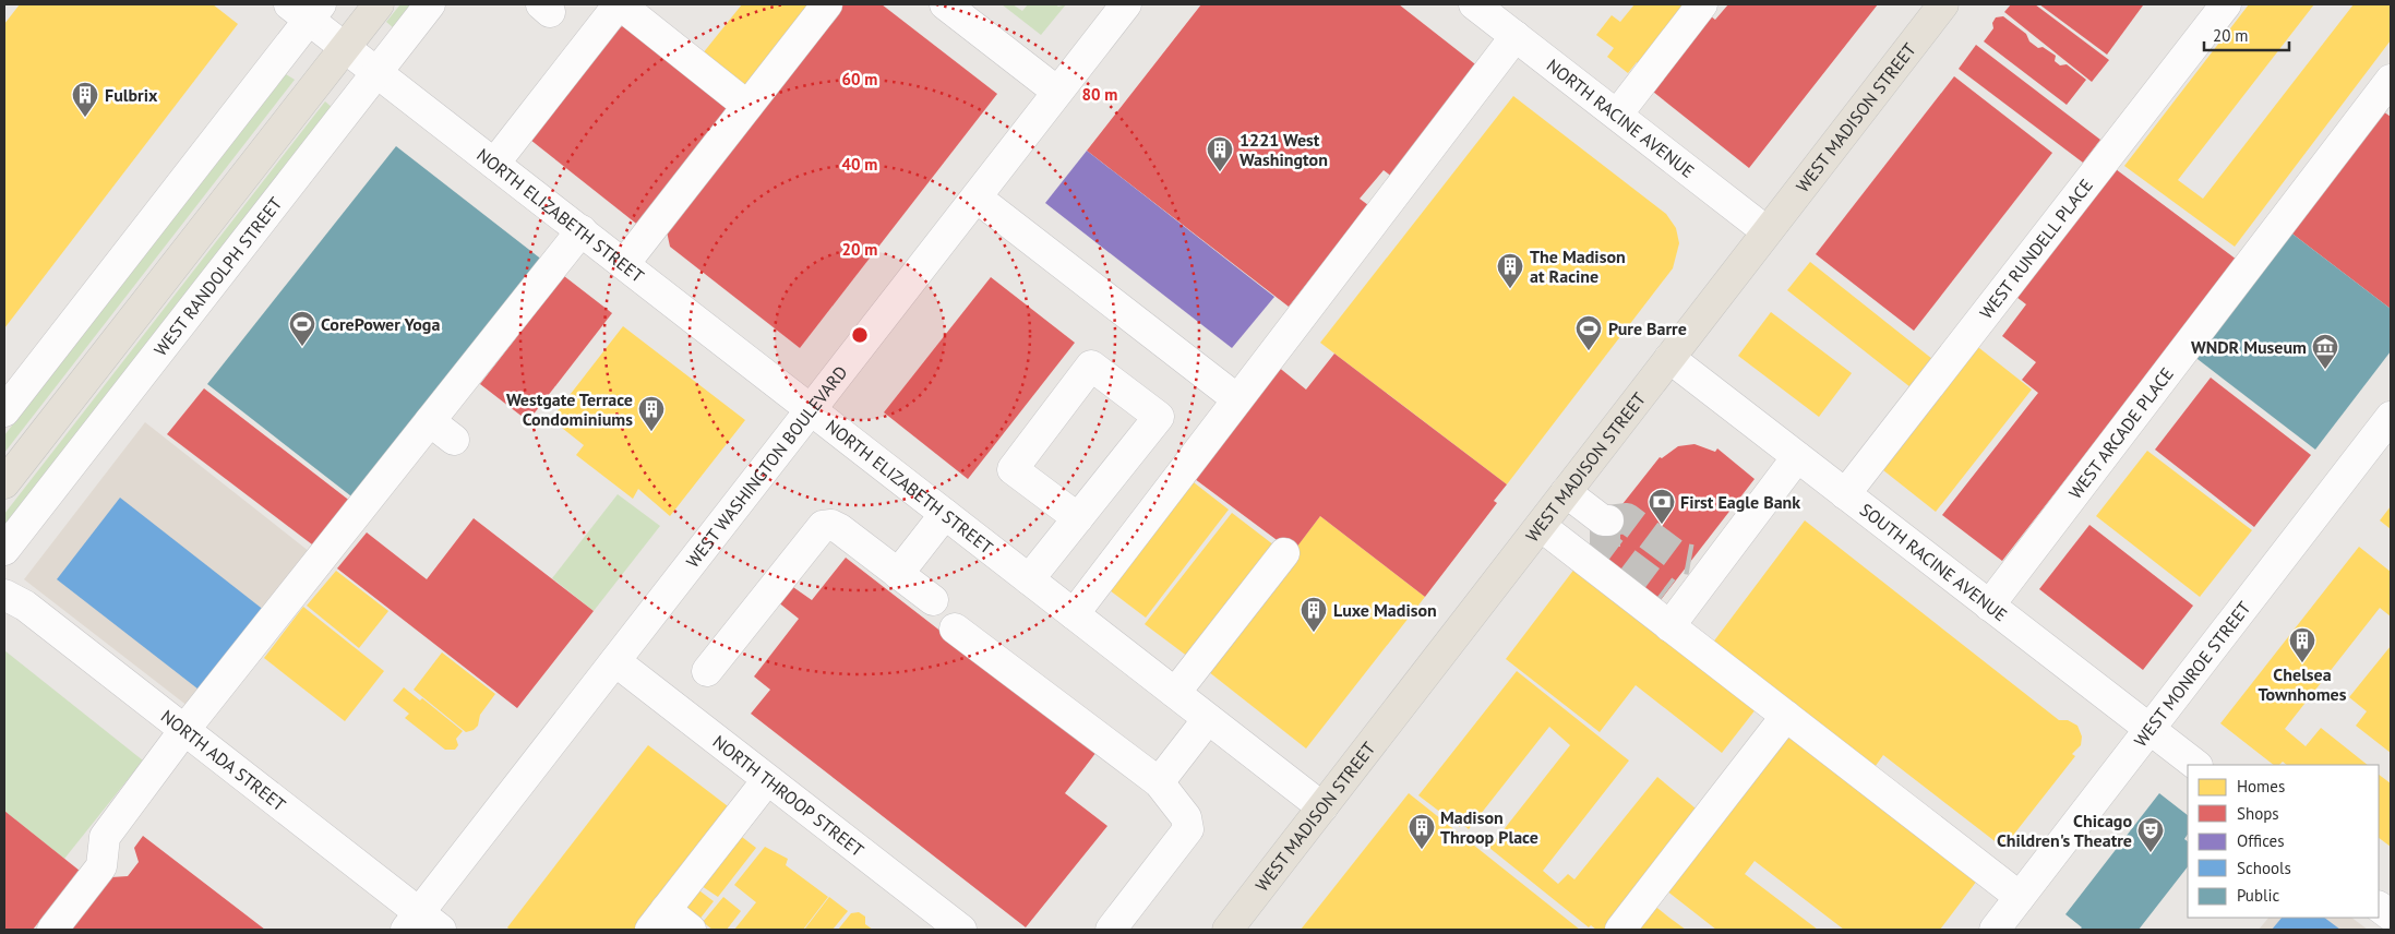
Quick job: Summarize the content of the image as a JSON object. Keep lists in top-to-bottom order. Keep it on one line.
{"streets":{"main road":["WEST MADISON STREET"],"street":["NORTH RACINE AVENUE","NORTH ELIZABETH STREET","WEST RUNDELL PLACE","WEST RANDOLPH STREET","WEST ARCADE PLACE","WEST WASHINGTON BOULEVARD","SOUTH RACINE AVENUE","WEST MONROE STREET","NORTH ADA STREET","NORTH THROOP STREET"]},"crossings":[["NORTH RACINE AVENUE","WEST MADISON STREET"],["WEST MADISON STREET","NORTH ELIZABETH STREET"],["WEST MADISON STREET","SOUTH RACINE AVENUE"],["NORTH ELIZABETH STREET","WEST RANDOLPH STREET"],["NORTH ELIZABETH STREET","WEST WASHINGTON BOULEVARD"],["WEST RUNDELL PLACE","SOUTH RACINE AVENUE"],["WEST ARCADE PLACE","SOUTH RACINE AVENUE"],["WEST WASHINGTON BOULEVARD","NORTH ADA STREET"],["WEST WASHINGTON BOULEVARD","NORTH THROOP STREET"],["SOUTH RACINE AVENUE","WEST MONROE STREET"]],"places":{"building":["Fulbrix","1221 West Washington","The Madison at Racine","Westgate Terrace Condominiums","Luxe Madison","Chelsea Townhomes","Madison Throop Place"],"sports":["CorePower Yoga","Pure Barre"],"museum":["WNDR Museum"],"bank":["First Eagle Bank"],"theatre":["Chicago Children's Theatre"]},"legend":["Homes","Shops","Offices","Schools","Public"],"scale_bar":"20 m","rings":["60 m","80 m","40 m","20 m"]}
